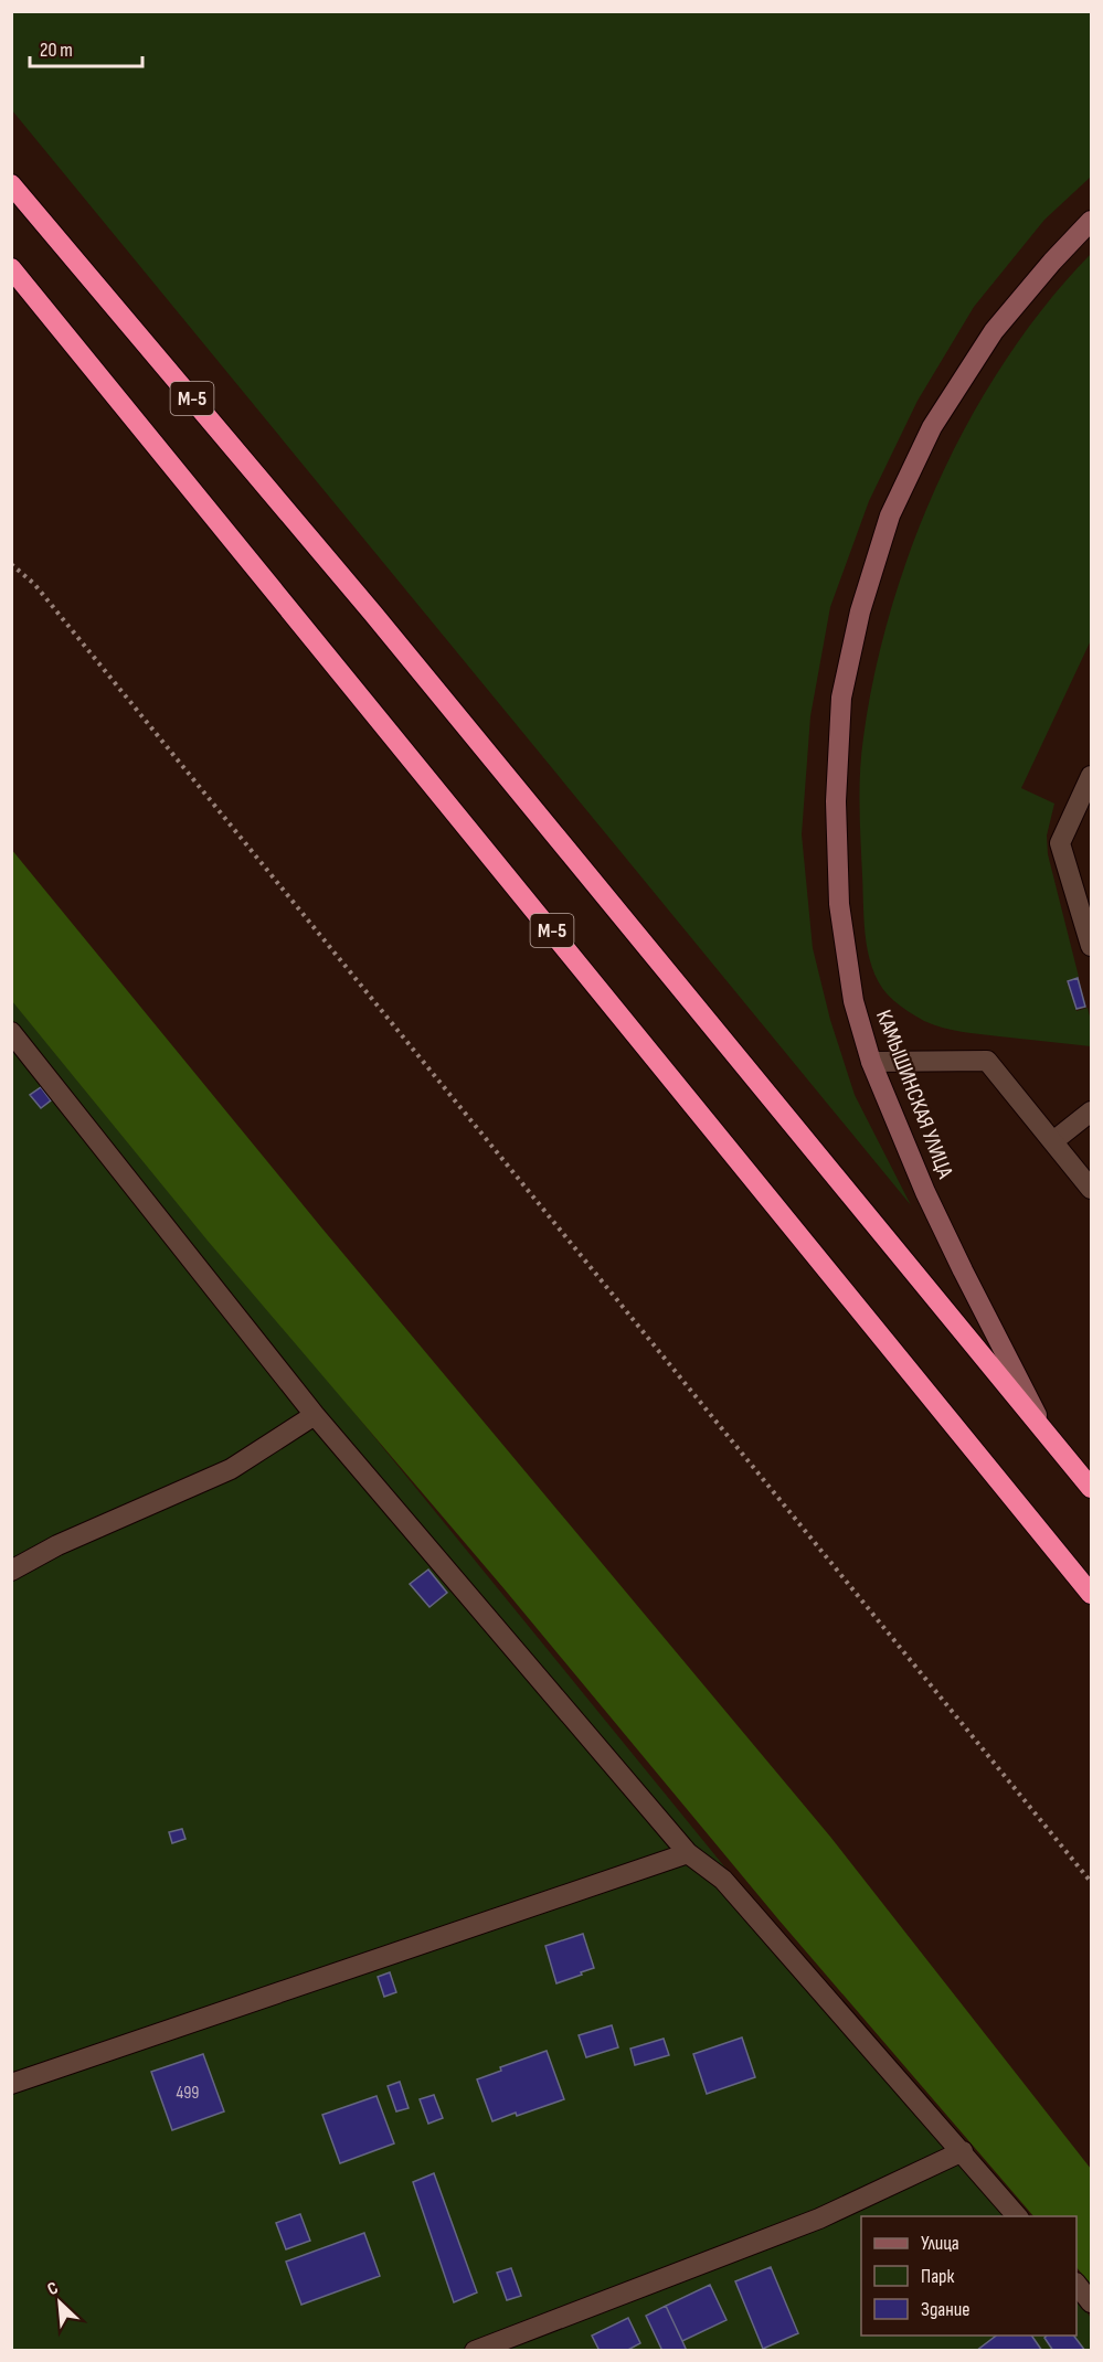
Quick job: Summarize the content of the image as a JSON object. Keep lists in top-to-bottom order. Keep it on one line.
{"streets":{"highway":["М-5"],"street":["КАМЫШИНСКАЯ УЛИЦА"]},"crossings":[["М-5","КАМЫШИНСКАЯ УЛИЦА"]],"house_numbers":["499"],"legend":["Улица","Парк","Здание"],"scale_bar":"20 m","north":"top left"}
